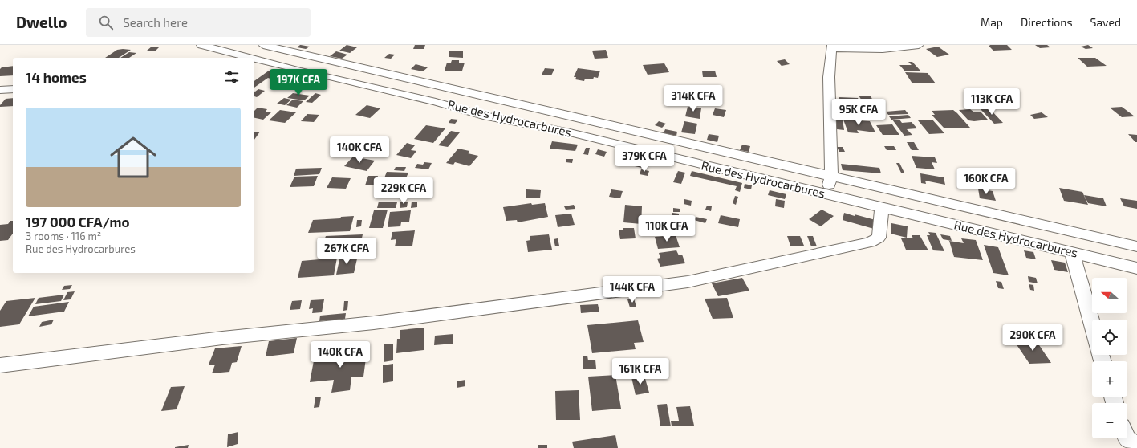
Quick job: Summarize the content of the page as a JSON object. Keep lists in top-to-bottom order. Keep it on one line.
{"streets":{"street":["Rue des Hydrocarbures"]},"north":"left","page":{"header":"Dwello","search":"Search here","nav":["Map","Directions","Saved"],"heading":"14 homes","price":["197K CFA","314K CFA","113K CFA","95K CFA","140K CFA","379K CFA","160K CFA","229K CFA","110K CFA","267K CFA","144K CFA","290K CFA","140K CFA","161K CFA"],"list":[{"name":"197 000 CFA/mo","note":"3 rooms · 116 m² · Rue des Hydrocarbures"}],"map_buttons":["+","−"]}}
